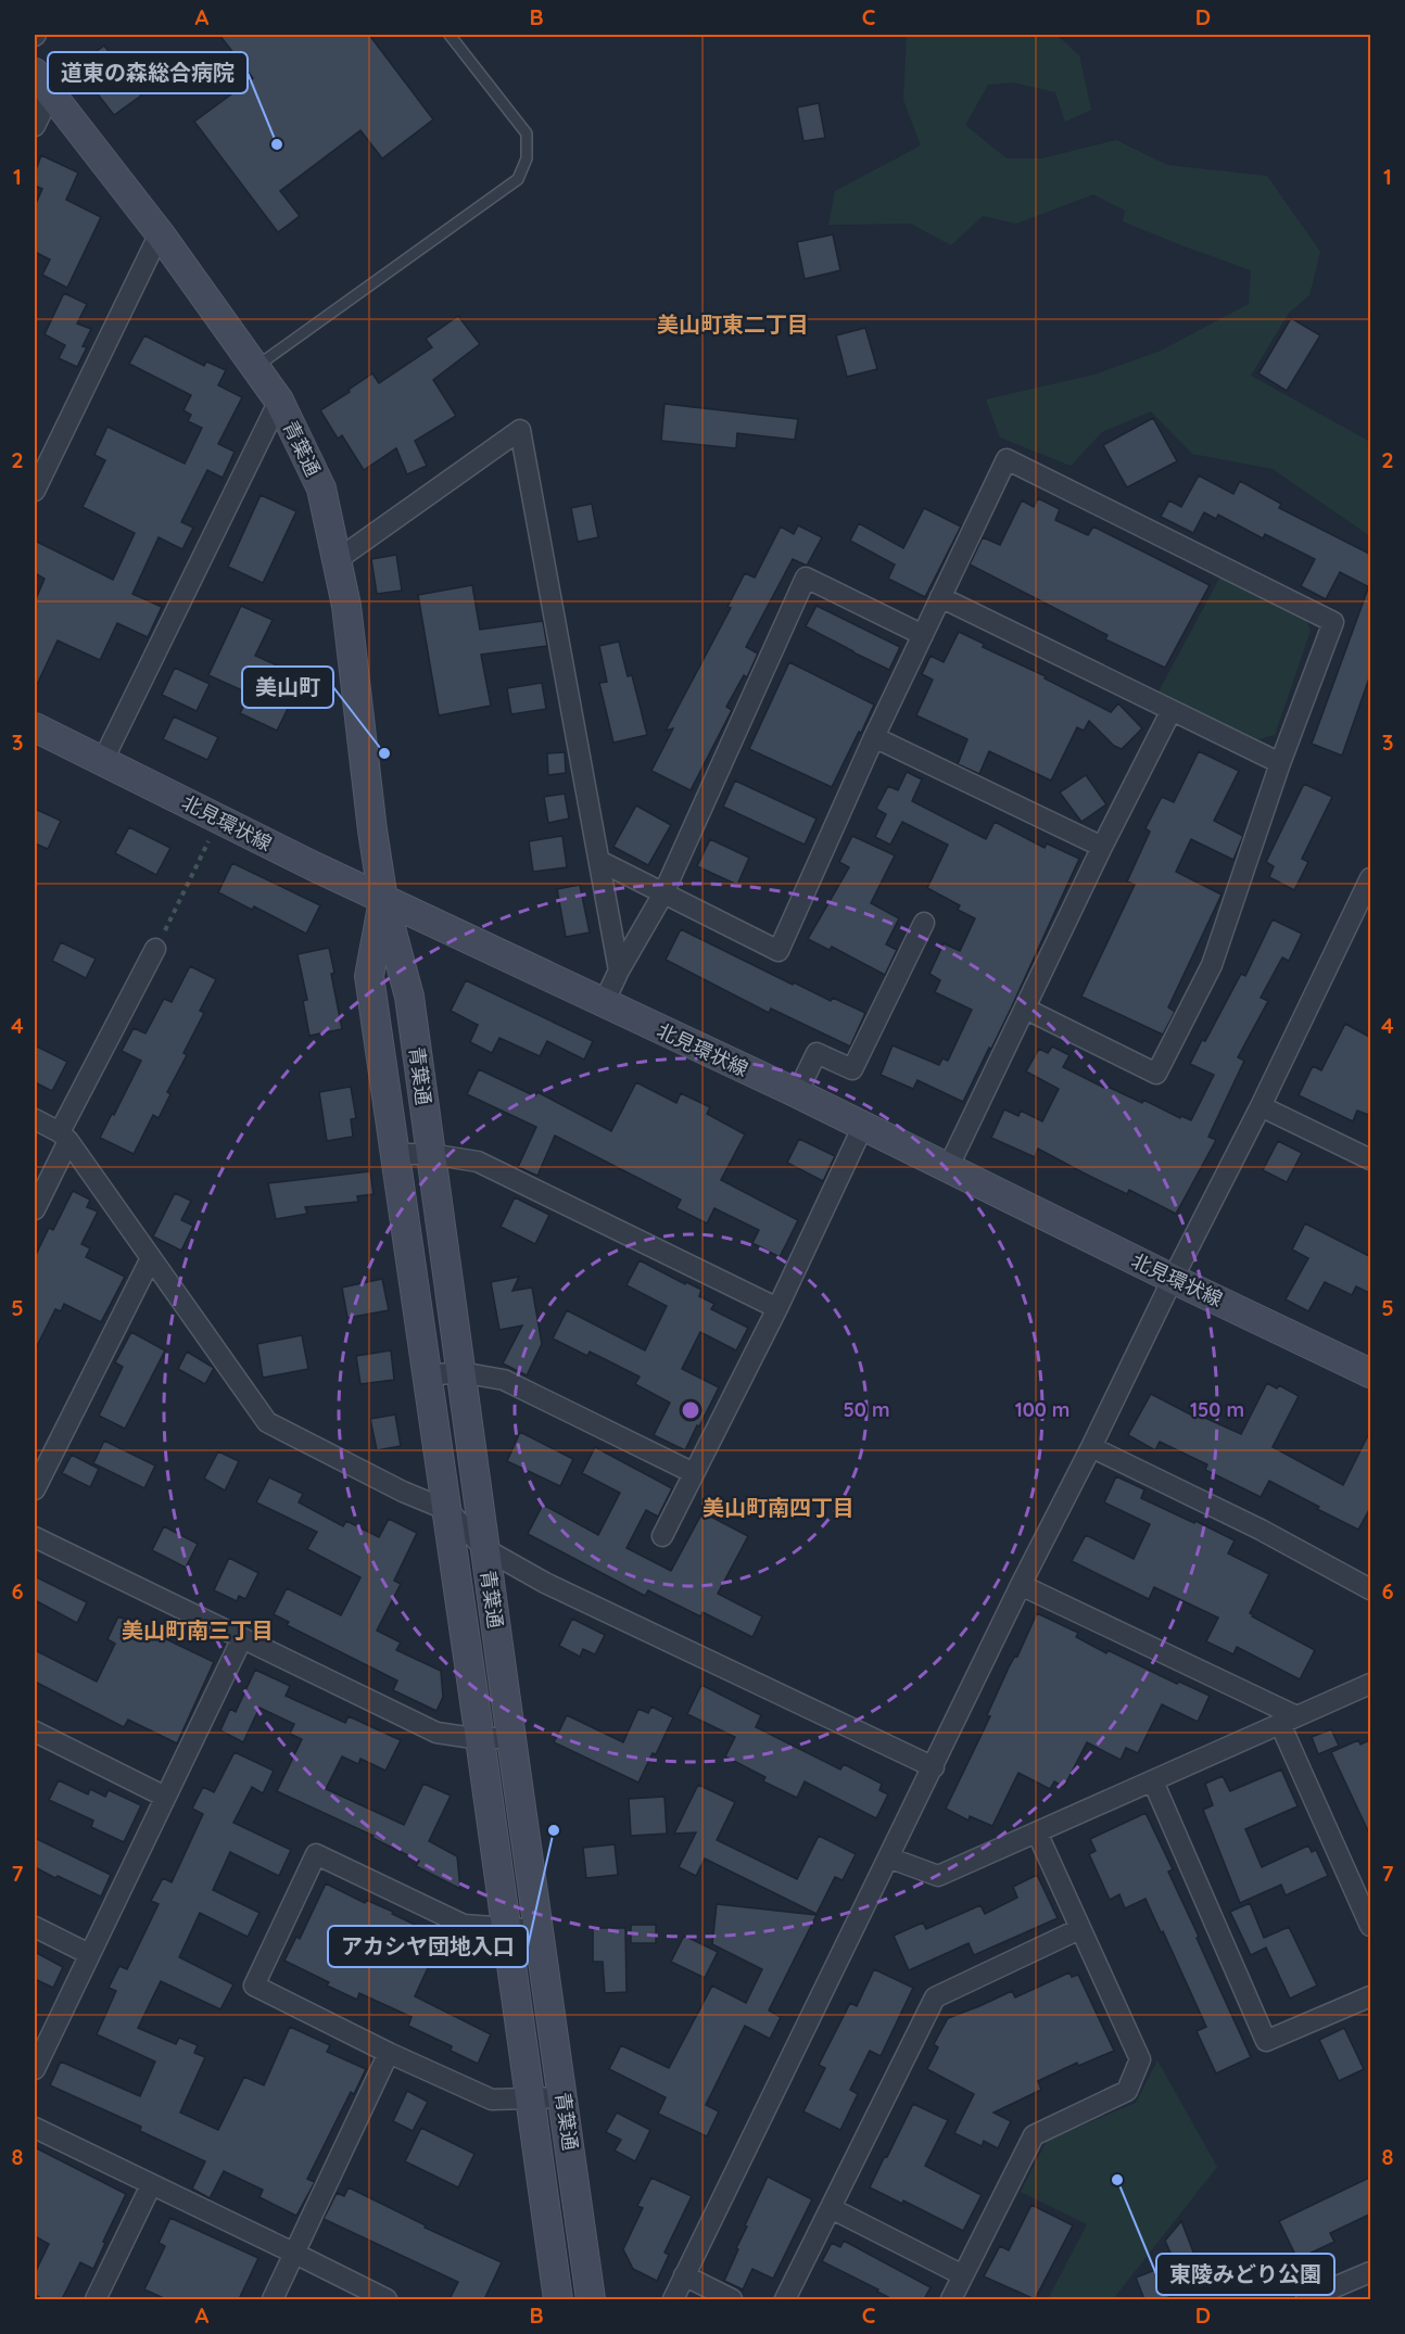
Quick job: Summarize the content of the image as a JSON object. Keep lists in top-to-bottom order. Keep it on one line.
{"streets":{"street":["青葉通","北見環状線"]},"crossings":[["青葉通","北見環状線"]],"districts":["美山町東二丁目","美山町南四丁目","美山町南三丁目"],"places":["道東の森総合病院","美山町","アカシヤ団地入口","東陵みどり公園"],"grid":{"columns":["A","B","C","D"],"rows":["1","2","3","4","5","6","7","8"]},"rings":["50 m","100 m","150 m"]}
